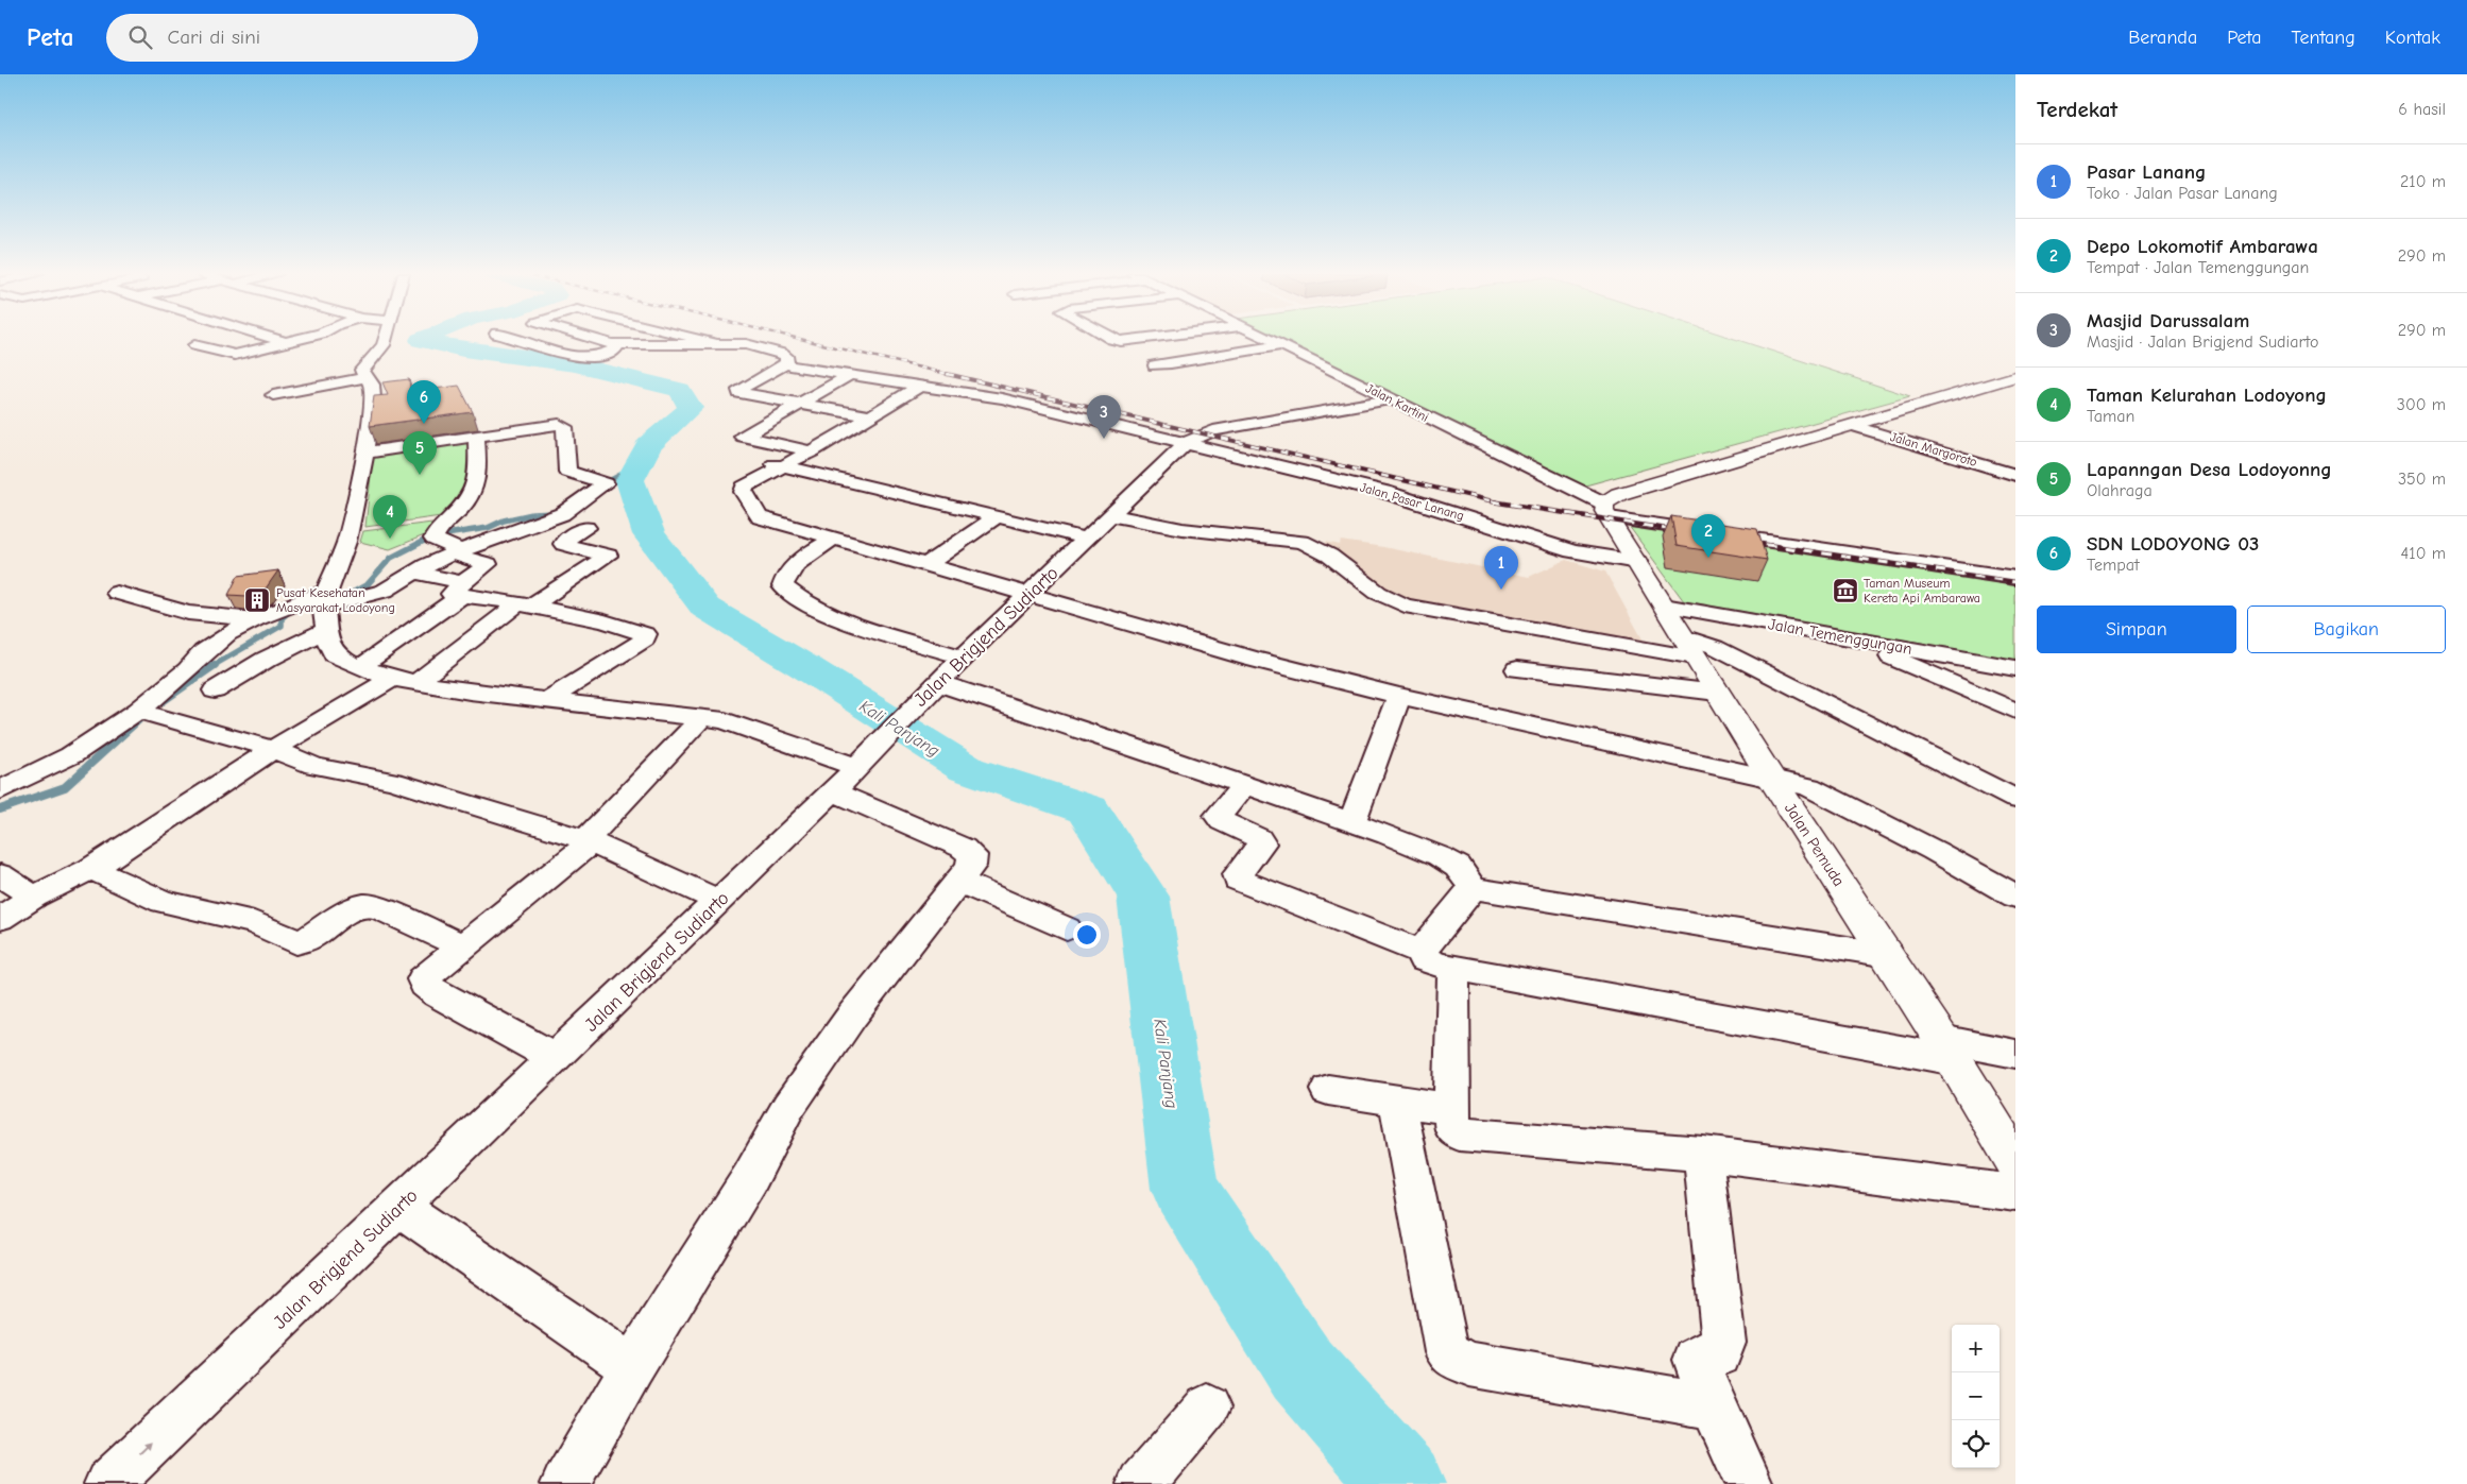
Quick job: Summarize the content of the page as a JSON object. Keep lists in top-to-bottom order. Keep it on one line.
{"streets":{"main road":["Jalan Pemuda"],"street":["Jalan Kartini","Jalan Margoroto","Jalan Pasar Lanang","Jalan Brigjend Sudiarto","Jalan Temenggungan"]},"crossings":[["Jalan Kartini","Jalan Pemuda"],["Jalan Pasar Lanang","Jalan Brigjend Sudiarto"],["Jalan Pasar Lanang","Jalan Pemuda"],["Jalan Temenggungan","Jalan Pemuda"]],"water":["Kali Panjang"],"places":{"museum":["Taman Museum Kereta Api Ambarawa"],"building":["Pusat Kesehatan Masyarakat Lodoyong"]},"page":{"header":"Peta","search":"Cari di sini","nav":["Beranda","Peta","Tentang","Kontak"],"heading":["Terdekat","6 hasil"],"list":[{"mark":"1","name":"Pasar Lanang","note":"Toko · Jalan Pasar Lanang","value":"210 m"},{"mark":"2","name":"Depo Lokomotif Ambarawa","note":"Tempat · Jalan Temenggungan","value":"290 m"},{"mark":"3","name":"Masjid Darussalam","note":"Masjid · Jalan Brigjend Sudiarto","value":"290 m"},{"mark":"4","name":"Taman Kelurahan Lodoyong","note":"Taman","value":"300 m"},{"mark":"5","name":"Lapanngan Desa Lodoyonng","note":"Olahraga","value":"350 m"},{"mark":"6","name":"SDN LODOYONG 03","note":"Tempat","value":"410 m"}],"pins":["6","3","5","4","2","1"],"buttons":["Simpan","Bagikan"],"map_buttons":["+","−"]}}
